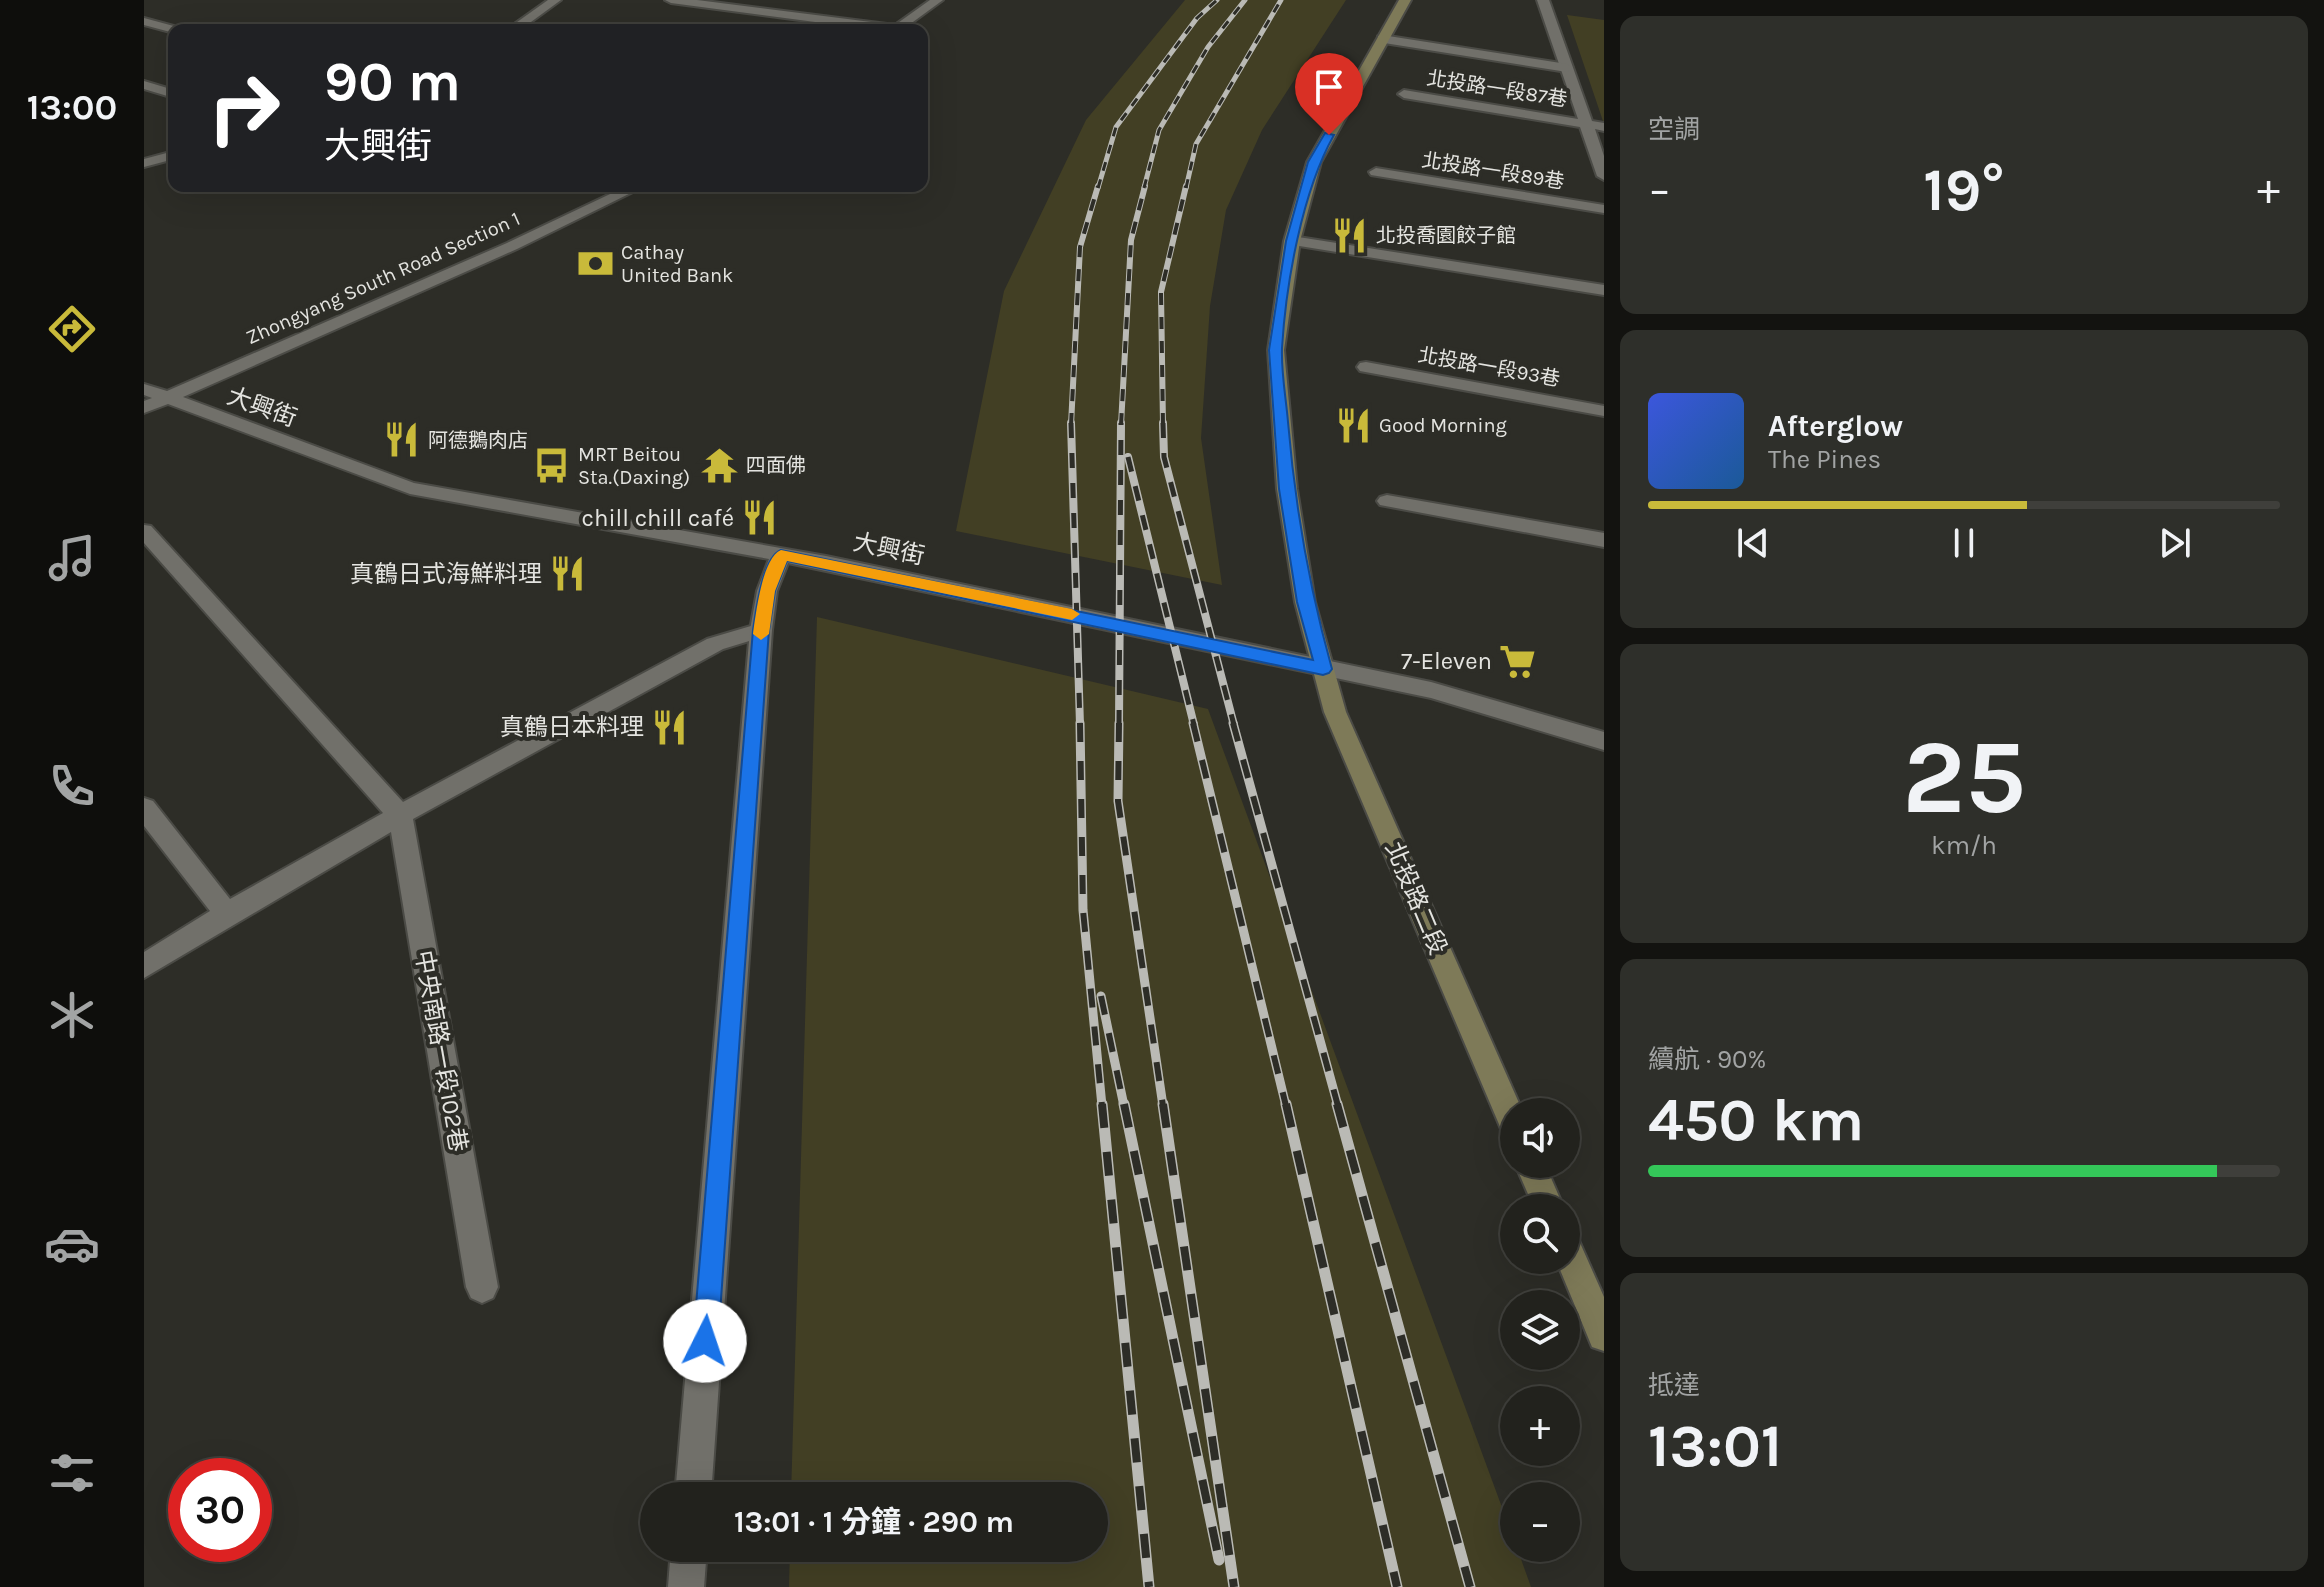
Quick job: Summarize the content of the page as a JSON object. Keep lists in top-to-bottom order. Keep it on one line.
{"streets":{"street":["北投路一段87巷","北投路一段89巷","Zhongyang South Road Section 1","北投路一段93巷","大興街","北投路二段","中央南路一段102巷"]},"crossings":[["Zhongyang South Road Section 1","大興街"],["大興街","北投路二段"]],"places":{"restaurant":["北投喬園餃子館","Good Morning","阿德鵝肉店","chill chill café","真鶴日式海鮮料理","真鶴日本料理"],"bank":["Cathay United Bank"],"temple":["四面佛"],"bus stop":["MRT Beitou Sta.(Daxing)"],"supermarket":["7-Eleven"]},"page":{"tabs":"13:00","tile":["空調",["25","km/h"],["續航 · 90%","450 km"],["抵達","13:01"]],"turn":["90 m","大興街"],"heat":["−","19°","+"],"song":["Afterglow","The Pines"],"map_buttons":["+","−"],"limit":"30","trip":"13:01 · 1 分鐘 · 290 m"}}
